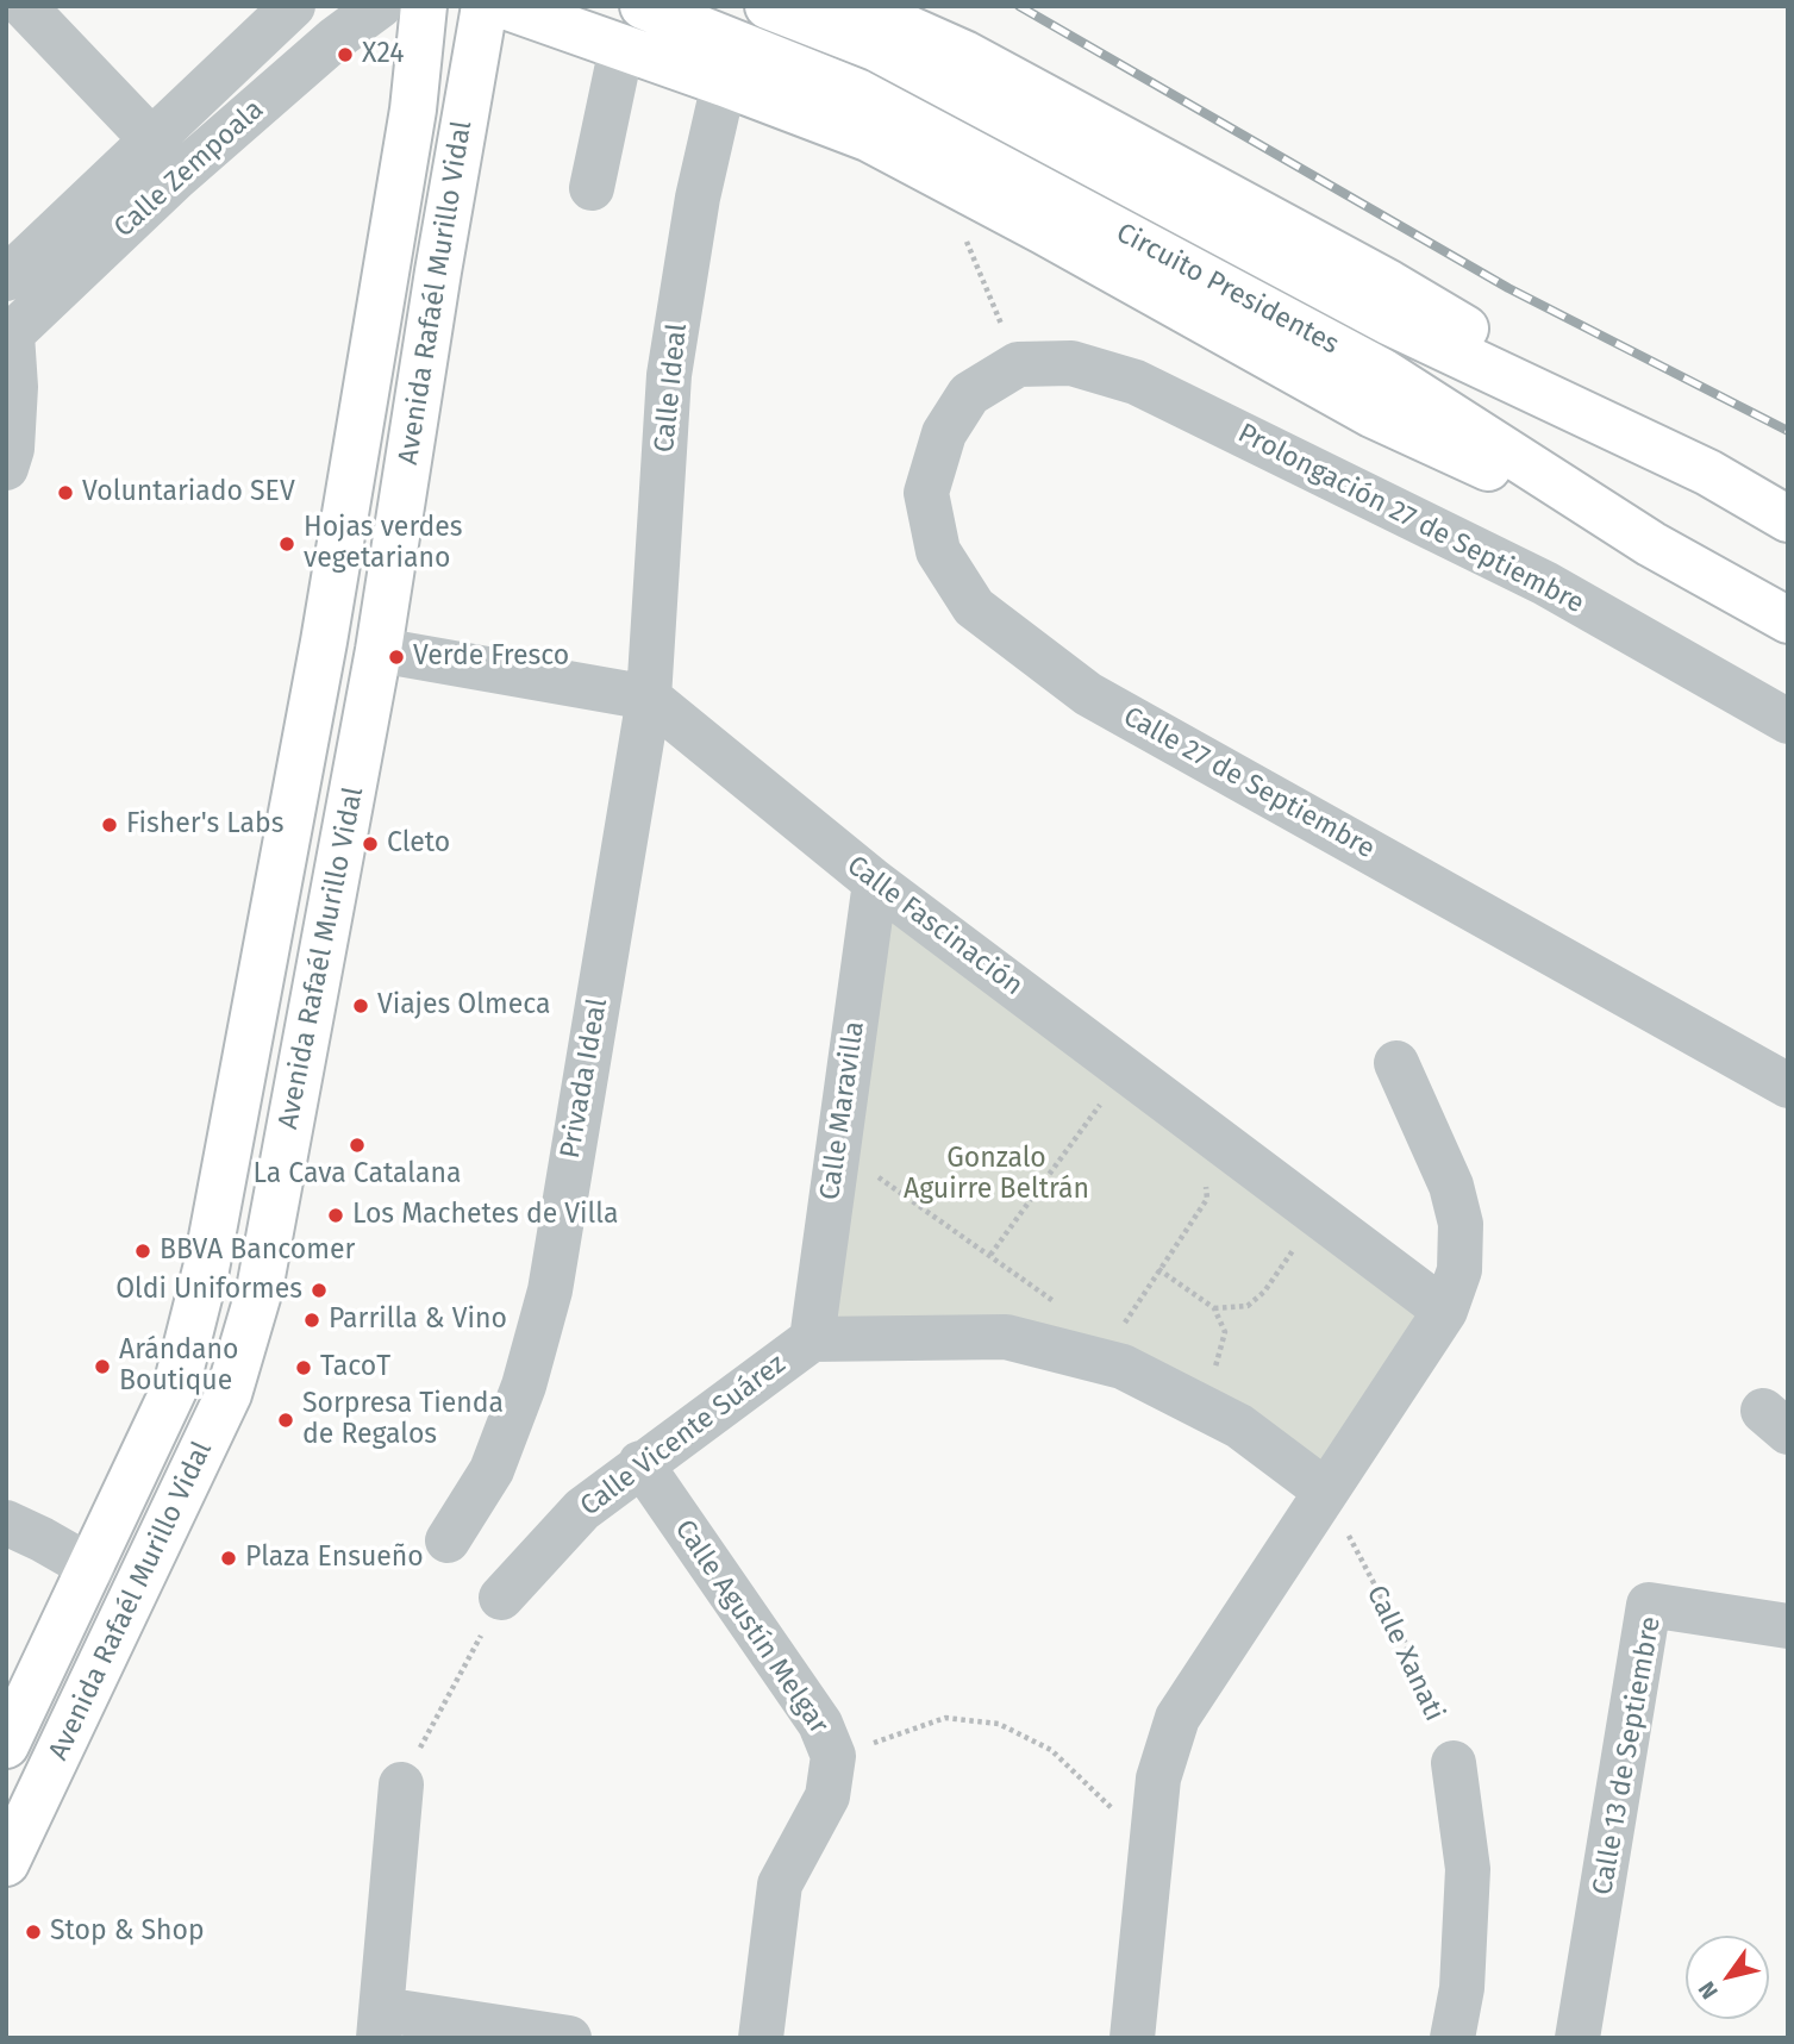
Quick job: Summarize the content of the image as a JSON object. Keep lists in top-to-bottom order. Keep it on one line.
{"streets":{"main road":["Circuito Presidentes","Avenida Rafaél Murillo Vidal"],"street":["Calle Zempoala","Calle Ideal","Prolongación 27 de Septiembre","Calle 27 de Septiembre","Calle Fascinación","Privada Ideal","Calle Maravilla","Calle Vicente Suárez","Calle Agustín Melgar","Calle 13 de Septiembre"],"path":["Calle Xanati"]},"crossings":[["Avenida Rafaél Murillo Vidal","Calle Fascinación"],["Calle Ideal","Calle Fascinación"],["Calle Ideal","Privada Ideal"],["Prolongación 27 de Septiembre","Calle 27 de Septiembre"],["Calle Fascinación","Privada Ideal"],["Calle Fascinación","Calle Maravilla"],["Calle Maravilla","Calle Vicente Suárez"],["Calle Vicente Suárez","Calle Agustín Melgar"]],"parks":["Gonzalo Aguirre Beltrán"],"places":["X24","Voluntariado SEV","Hojas verdes vegetariano","Verde Fresco","Fisher's Labs","Cleto","Viajes Olmeca","La Cava Catalana","Los Machetes de Villa","BBVA Bancomer","Oldi Uniformes","Parrilla & Vino","Arándano Boutique","TacoT","Sorpresa Tienda de Regalos","Plaza Ensueño","Stop & Shop"],"north":"bottom left"}
